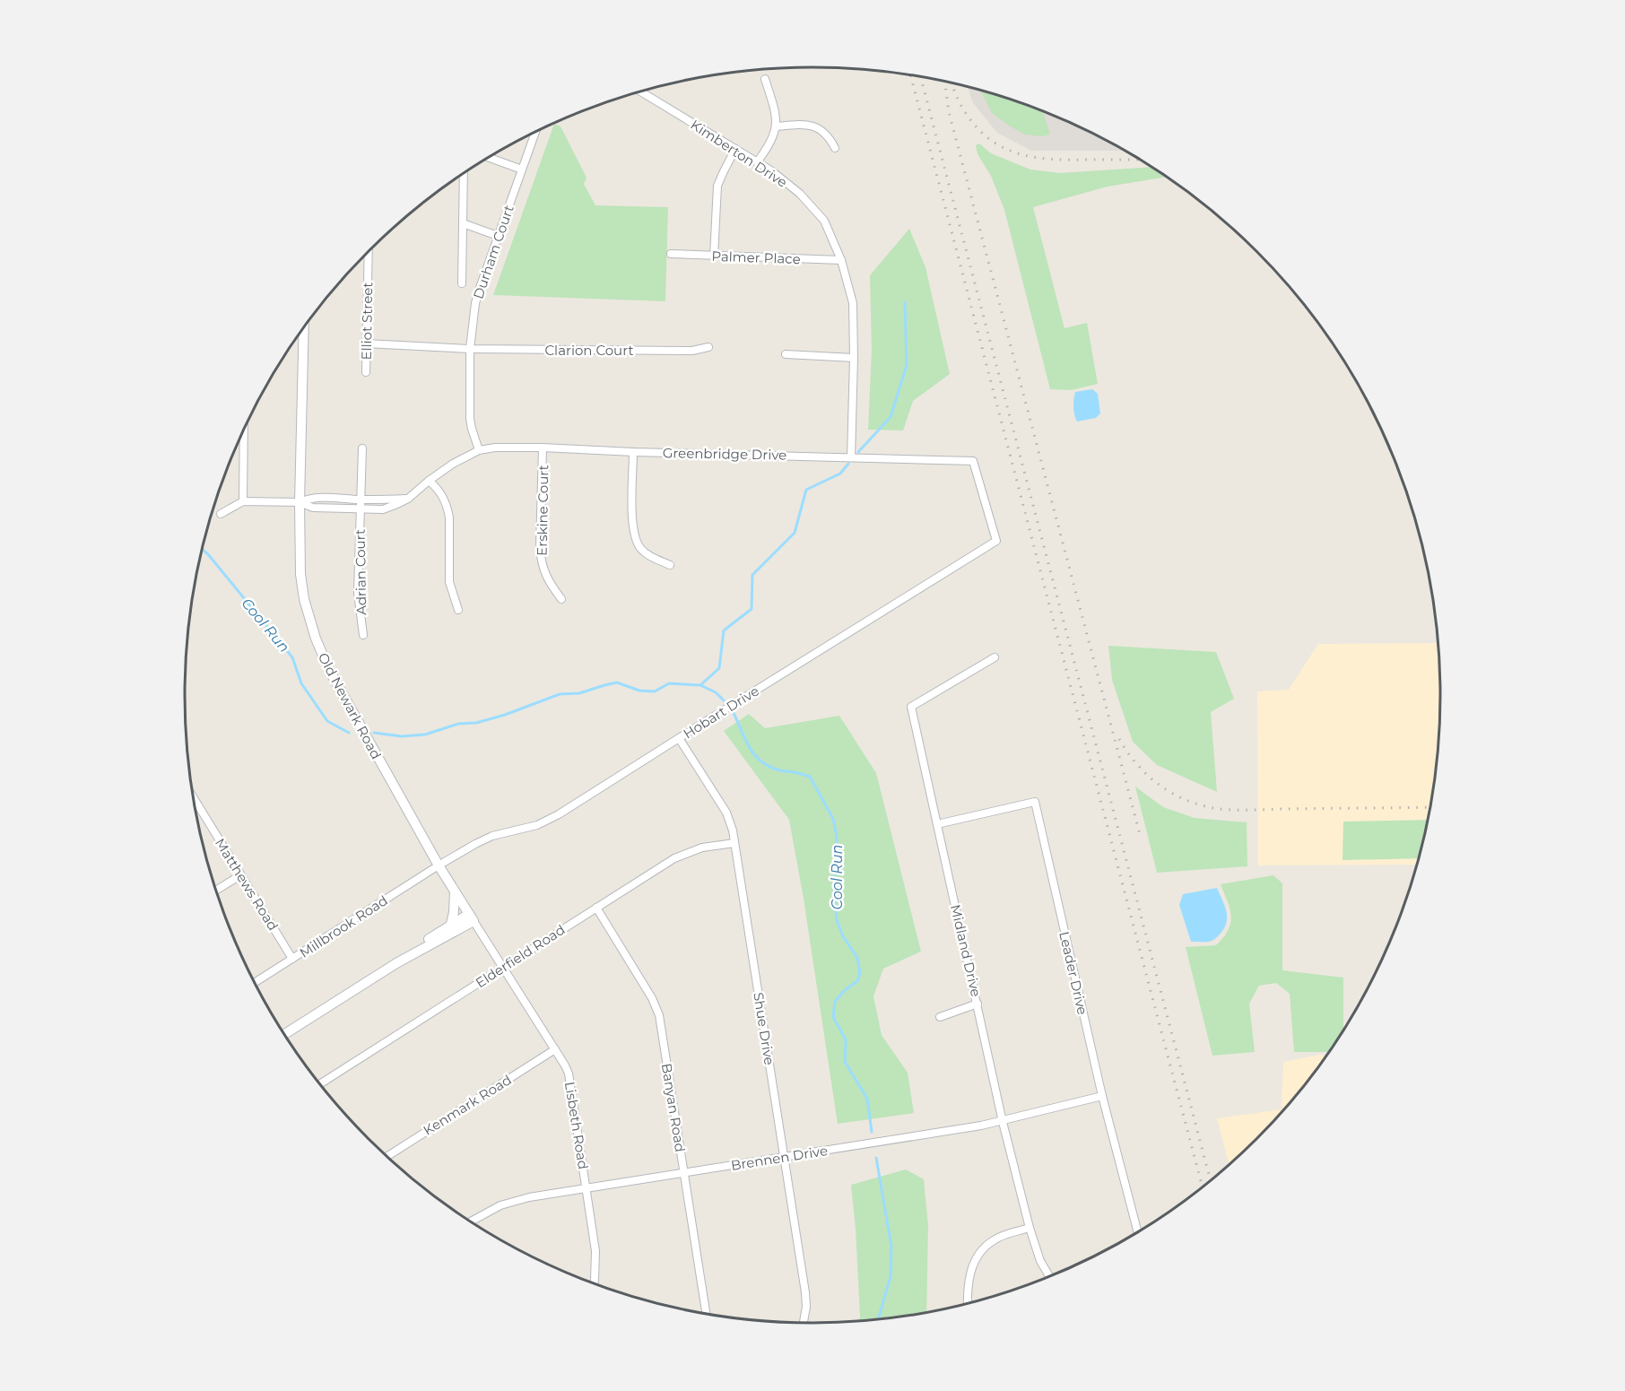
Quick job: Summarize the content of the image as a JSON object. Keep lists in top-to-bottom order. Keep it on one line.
{"streets":{"street":["Kimberton Drive","Durham Court","Palmer Place","Elliot Street","Clarion Court","Greenbridge Drive","Erskine Court","Adrian Court","Old Newark Road","Hobart Drive","Matthews Road","Millbrook Road","Midland Drive","Elderfield Road","Leader Drive","Shue Drive","Kenmark Road","Banyan Road","Lisbeth Road","Brennen Drive"]},"crossings":[["Kimberton Drive","Palmer Place"],["Kimberton Drive","Greenbridge Drive"],["Durham Court","Clarion Court"],["Durham Court","Greenbridge Drive"],["Elliot Street","Clarion Court"],["Greenbridge Drive","Erskine Court"],["Greenbridge Drive","Adrian Court"],["Greenbridge Drive","Old Newark Road"],["Greenbridge Drive","Hobart Drive"],["Old Newark Road","Hobart Drive"],["Old Newark Road","Millbrook Road"],["Old Newark Road","Lisbeth Road"],["Hobart Drive","Millbrook Road"],["Hobart Drive","Shue Drive"],["Matthews Road","Millbrook Road"],["Midland Drive","Leader Drive"],["Midland Drive","Brennen Drive"],["Elderfield Road","Shue Drive"],["Elderfield Road","Banyan Road"],["Elderfield Road","Lisbeth Road"],["Leader Drive","Brennen Drive"],["Shue Drive","Brennen Drive"],["Kenmark Road","Lisbeth Road"],["Banyan Road","Brennen Drive"],["Lisbeth Road","Brennen Drive"]],"water":["Cool Run"]}
